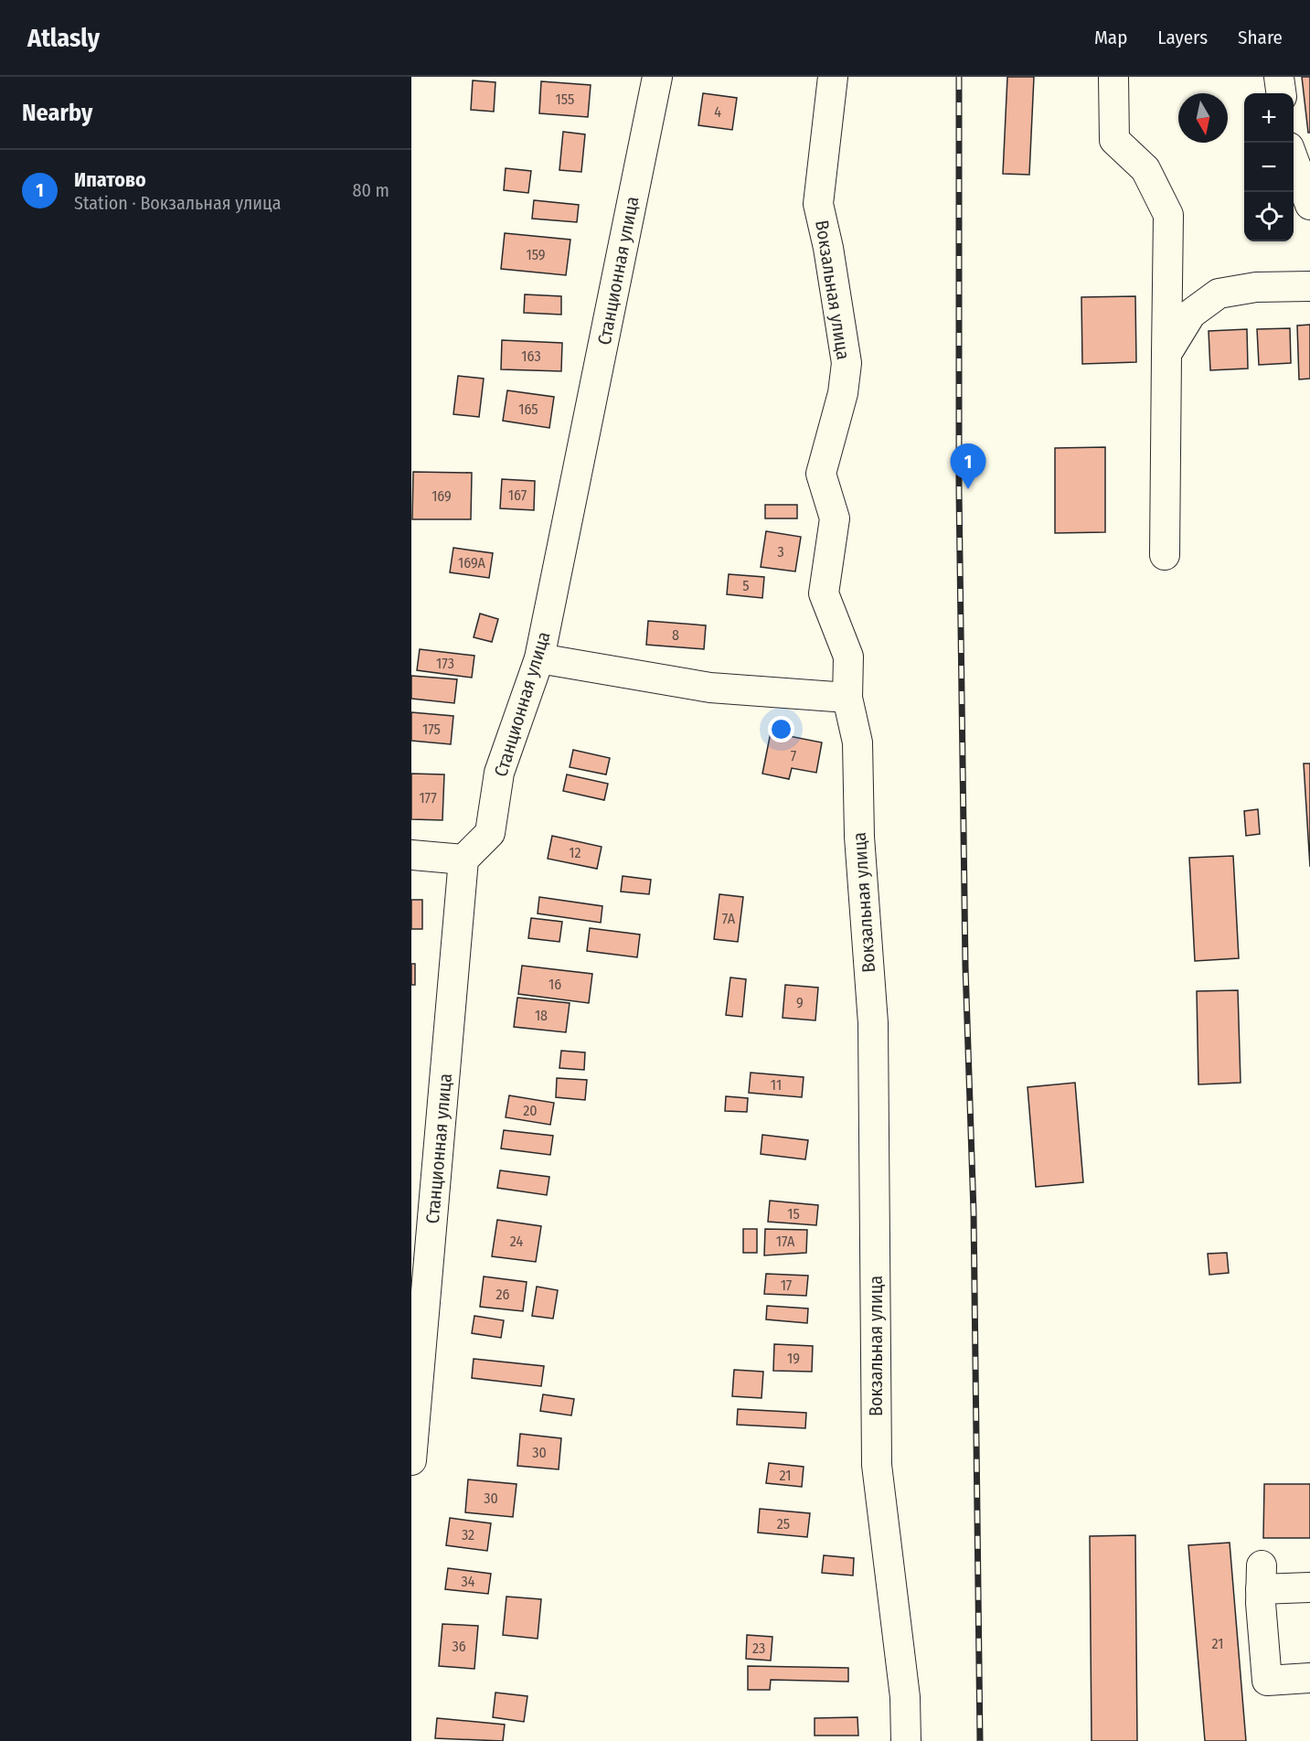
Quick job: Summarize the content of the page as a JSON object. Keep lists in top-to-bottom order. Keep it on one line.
{"streets":{"street":["Станционная улица","Вокзальная улица"]},"house_numbers":["155","4","159","163","165","167","169","3","169А","5","8","173","175","7","177","12","7А","16","9","18","11","20","15","24","17А","17","26","19","30","21","30","25","32","34","21","36","23"],"north":"bottom","page":{"header":"Atlasly","nav":["Map","Layers","Share"],"heading":"Nearby","map_buttons":["+","−"],"list":[{"mark":"1","name":"Ипатово","note":"Station · Вокзальная улица","value":"80 m"}],"pins":"1"}}
